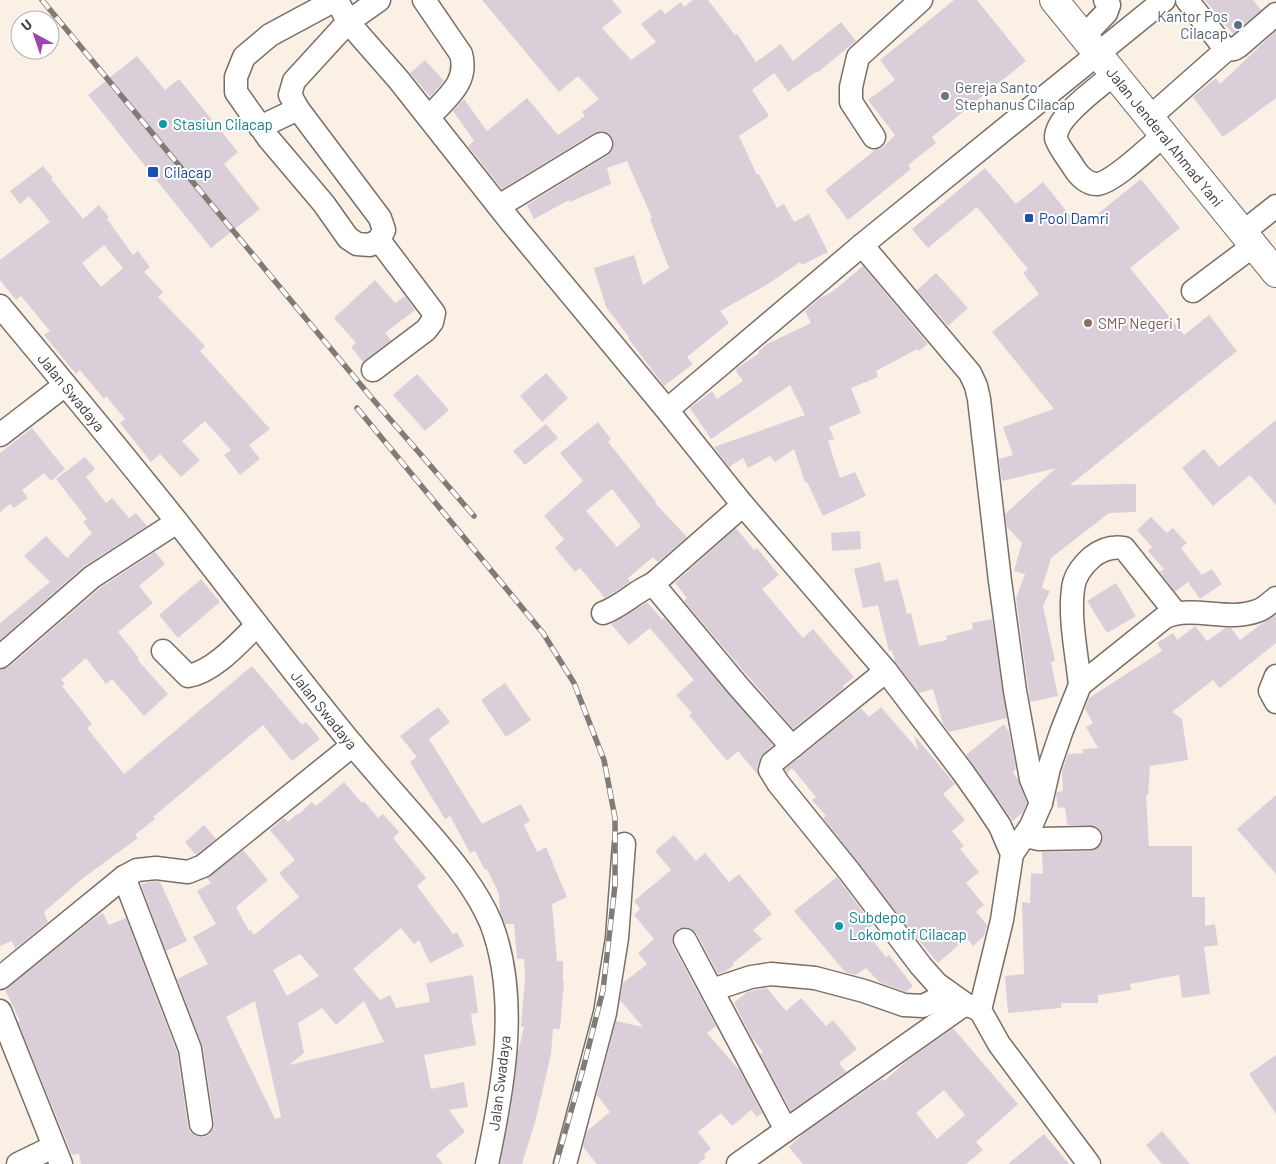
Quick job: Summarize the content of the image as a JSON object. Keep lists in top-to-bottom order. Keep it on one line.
{"streets":{"main road":["Jalan Jenderal Ahmad Yani"],"street":["Jalan Swadaya"]},"places":{"other":["Kantor Pos Cilacap","Gereja Santo Stephanus Cilacap","Stasiun Cilacap","SMP Negeri 1","Subdepo Lokomotif Cilacap"],"transit":["Cilacap","Pool Damri"]},"north":"top left"}
